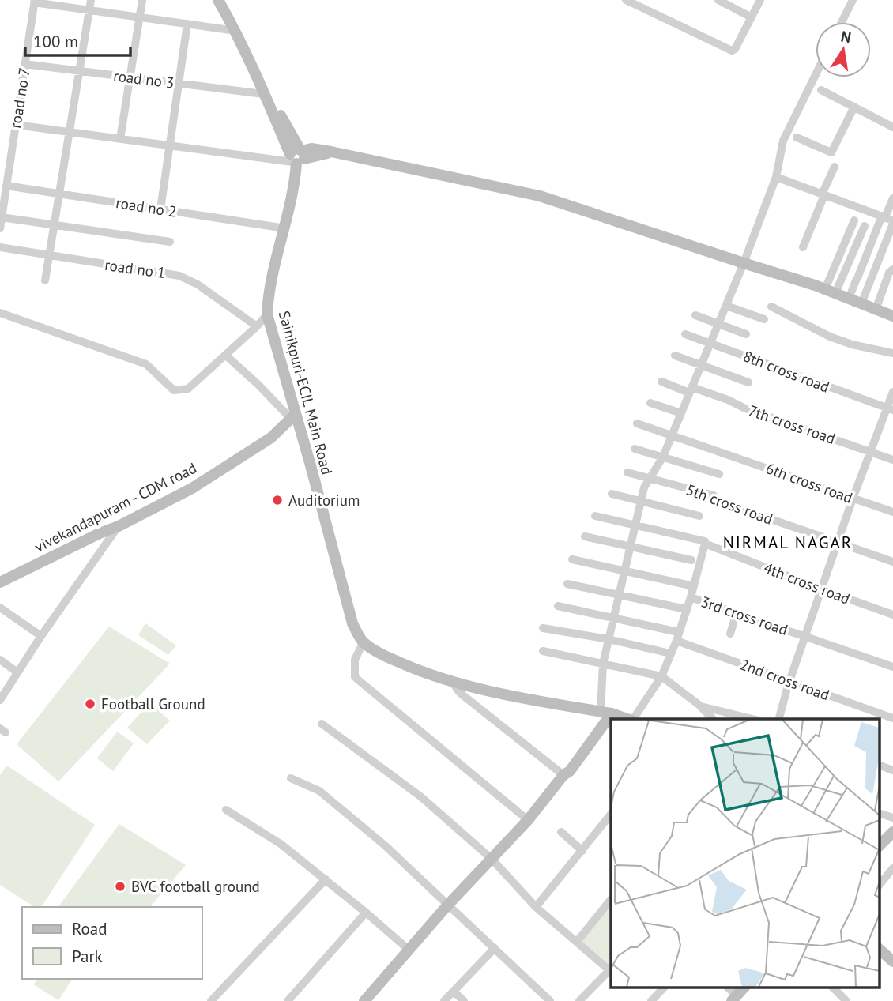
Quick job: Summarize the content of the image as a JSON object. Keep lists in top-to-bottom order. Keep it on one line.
{"streets":{"street":["road no 3","road no 7","road no 2","road no 1","8th cross road","Sainikpuri-ECIL Main Road","7th cross road","6th cross road","5th cross road","vivekandapuram - CDM road","4th cross road","3rd cross road","2nd cross road"]},"crossings":[["road no 3","road no 7"],["road no 7","road no 2"],["road no 2","Sainikpuri-ECIL Main Road"],["Sainikpuri-ECIL Main Road","vivekandapuram - CDM road"]],"districts":["NIRMAL NAGAR"],"places":["Auditorium","Football Ground","BVC football ground"],"legend":["Road","Park"],"scale_bar":"100 m","north":"top"}
